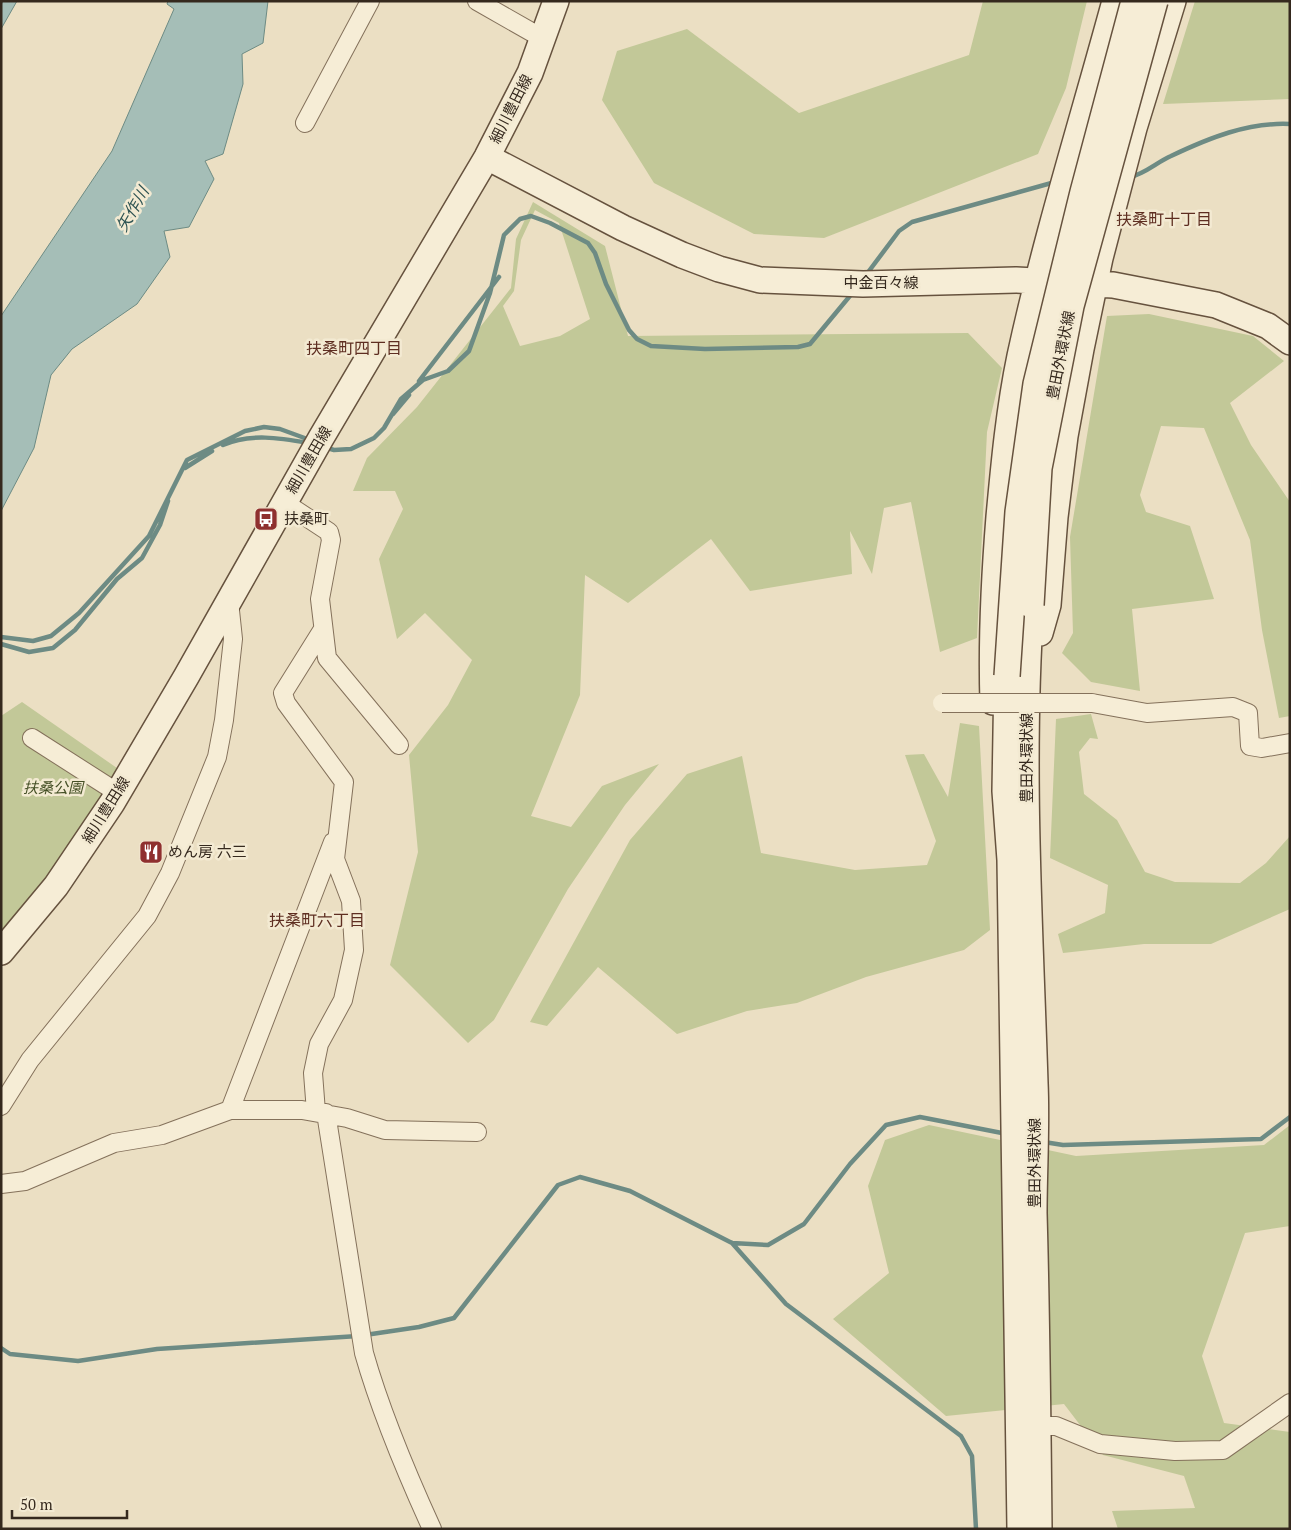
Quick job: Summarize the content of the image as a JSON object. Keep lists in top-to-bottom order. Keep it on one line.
{"streets":{"street":["細川豊田線","中金百々線","豊田外環状線"]},"crossings":[["細川豊田線","中金百々線"]],"districts":["扶桑町十丁目","扶桑町四丁目","扶桑町六丁目"],"water":["矢作川"],"parks":["扶桑公園"],"places":{"bus stop":["扶桑町"],"restaurant":["めん房 六三"]},"scale_bar":"50 m"}
